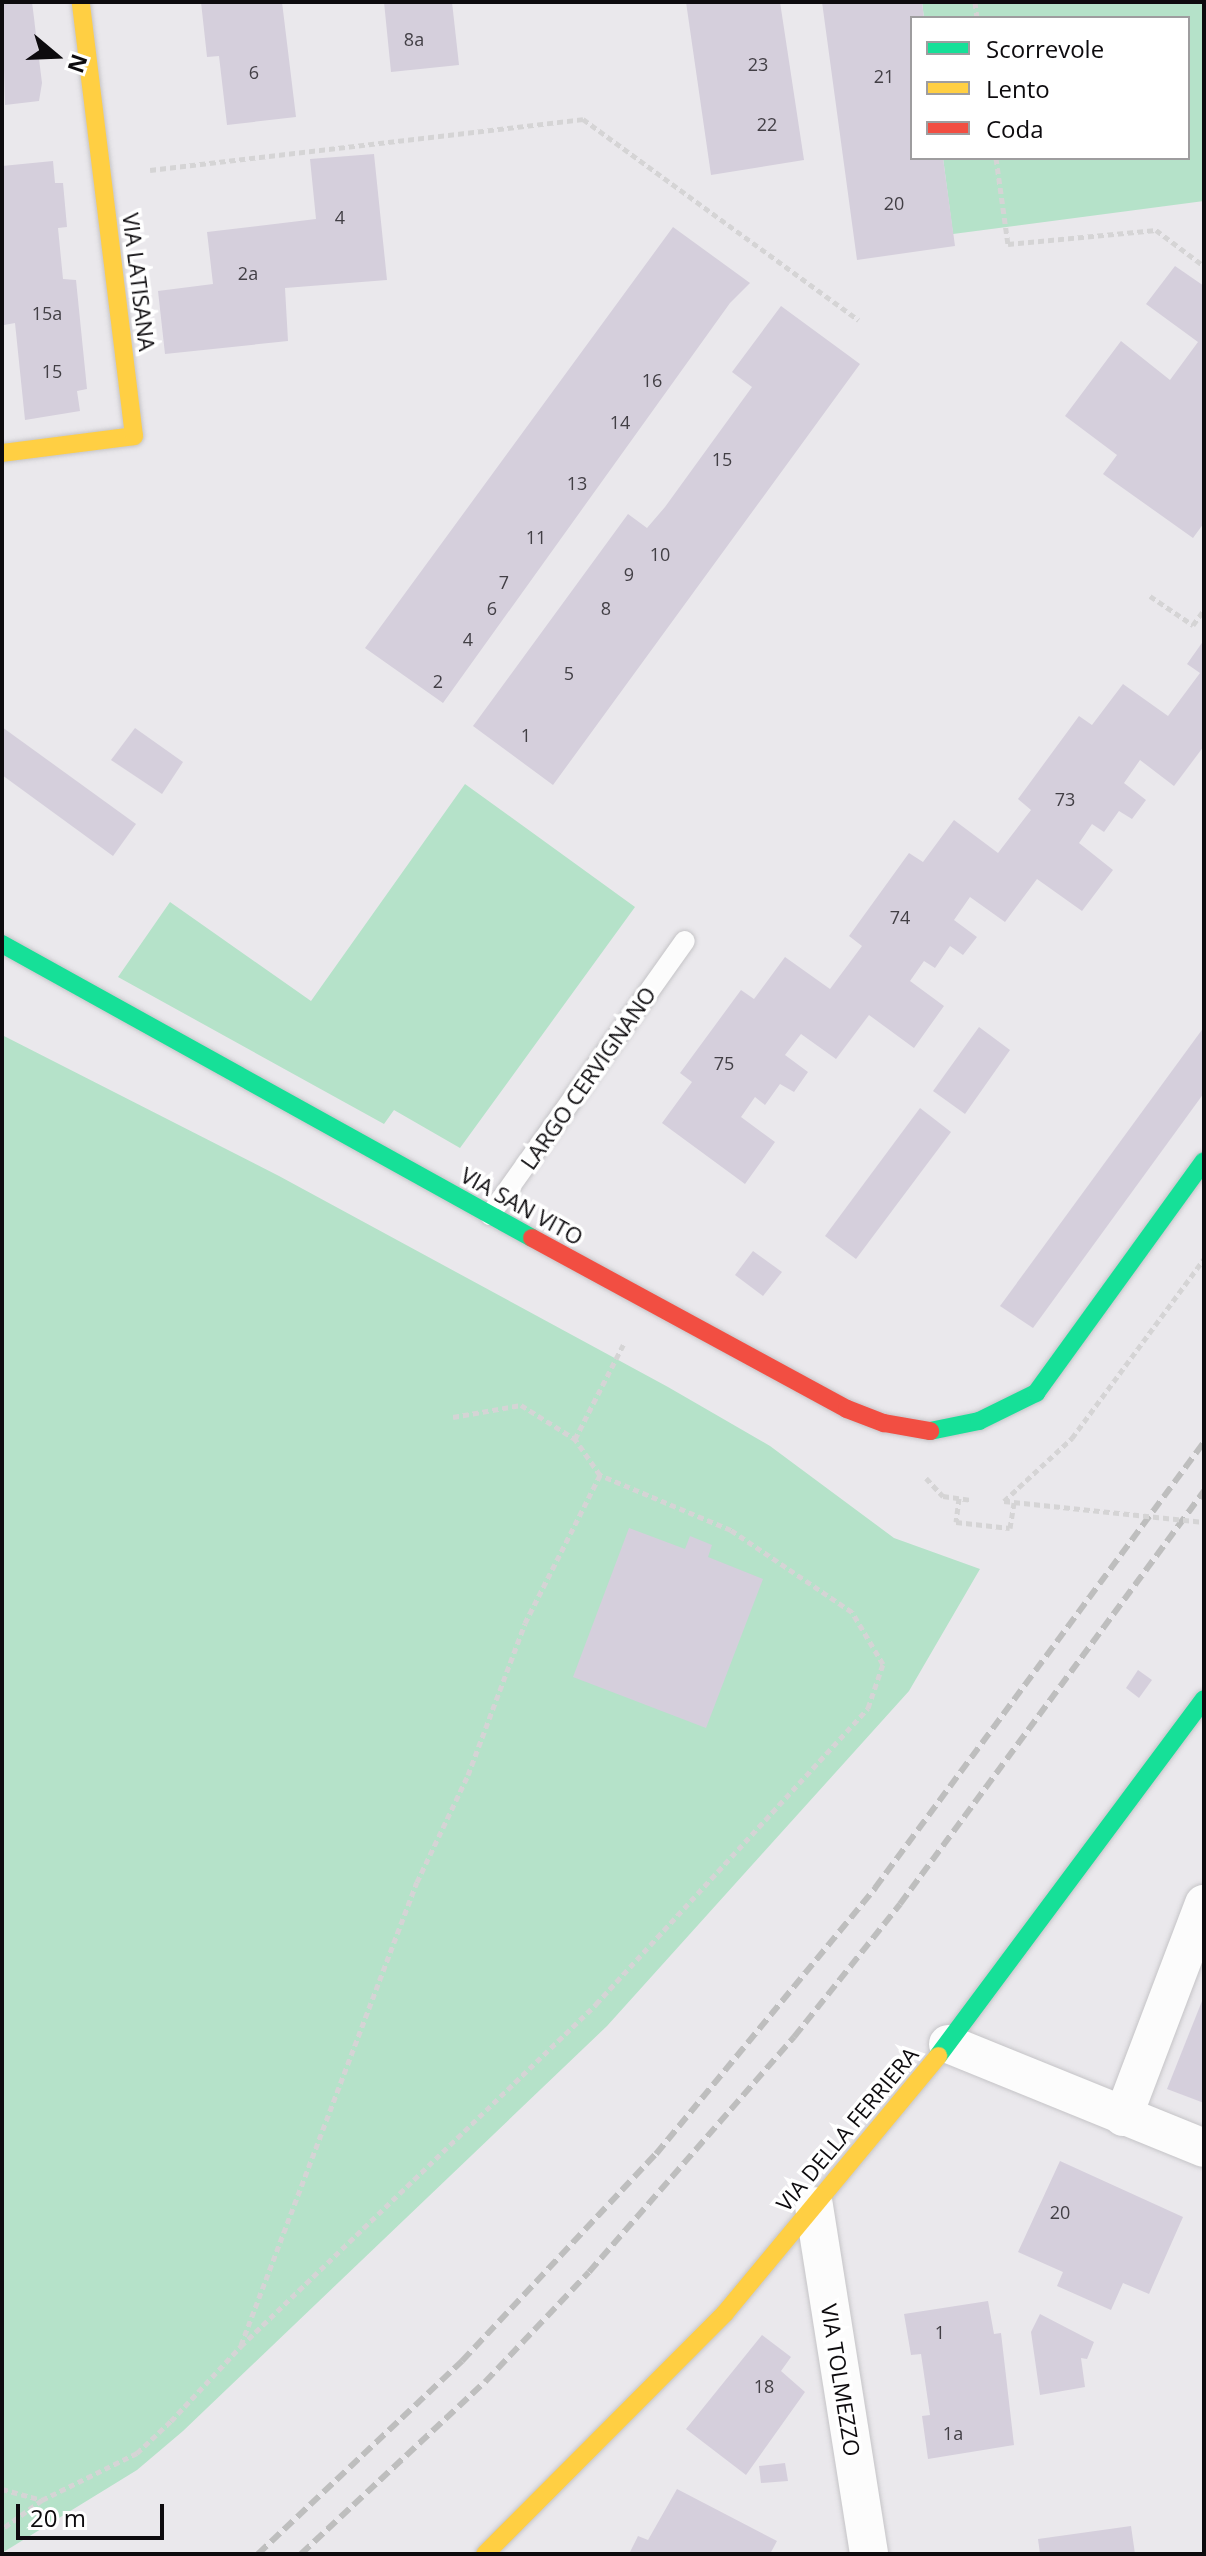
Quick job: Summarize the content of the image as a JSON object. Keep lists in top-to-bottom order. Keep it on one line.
{"streets":{"street":["VIA LATISANA","VIA SAN VITO","VIA DELLA FERRIERA","VIA TOLMEZZO"],"lane":["LARGO CERVIGNANO"]},"crossings":[["LARGO CERVIGNANO","VIA SAN VITO"],["VIA DELLA FERRIERA","VIA TOLMEZZO"]],"house_numbers":["8a","23","6","21","22","20","4","2a","15a","15","16","14","15","13","11","10","9","7","6","8","4","5","2","1","73","74","75","20","1","18","1a"],"legend":["Scorrevole","Lento","Coda"],"scale_bar":"20 m","north":"right"}
